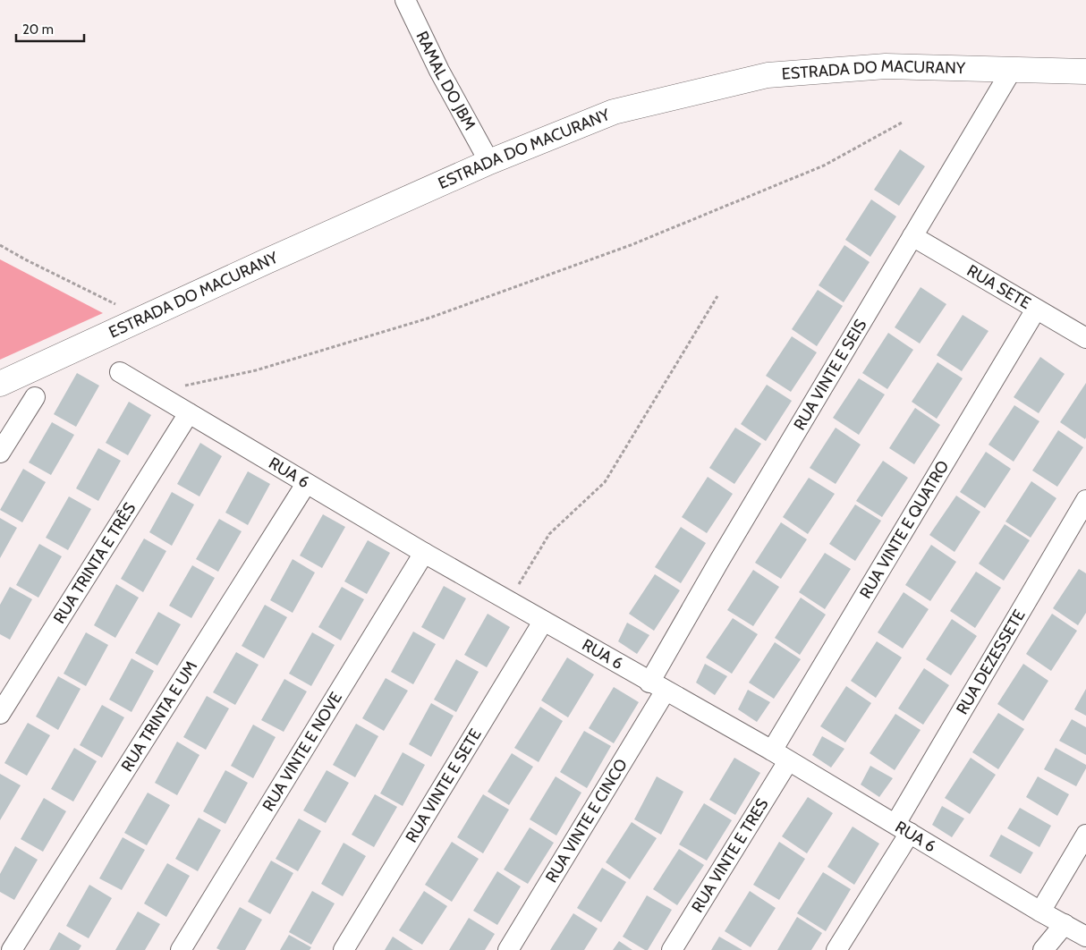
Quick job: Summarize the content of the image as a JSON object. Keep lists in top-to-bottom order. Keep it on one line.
{"streets":{"street":["ESTRADA DO MACURANY","RAMAL DO JBM","RUA SETE","RUA VINTE E SEIS","RUA 6","RUA VINTE E QUATRO","RUA TRINTA E TRÊS","RUA DEZESSETE","RUA TRINTA E UM","RUA VINTE E NOVE","RUA VINTE E SETE","RUA VINTE E CINCO","RUA VINTE E TRES"]},"crossings":[["ESTRADA DO MACURANY","RAMAL DO JBM"],["ESTRADA DO MACURANY","RUA VINTE E SEIS"],["RUA SETE","RUA VINTE E SEIS"],["RUA SETE","RUA VINTE E QUATRO"],["RUA VINTE E SEIS","RUA 6"],["RUA VINTE E SEIS","RUA VINTE E CINCO"],["RUA 6","RUA VINTE E QUATRO"],["RUA 6","RUA TRINTA E TRÊS"],["RUA 6","RUA DEZESSETE"],["RUA 6","RUA TRINTA E UM"],["RUA 6","RUA VINTE E NOVE"],["RUA 6","RUA VINTE E SETE"],["RUA 6","RUA VINTE E CINCO"],["RUA 6","RUA VINTE E TRES"],["RUA VINTE E QUATRO","RUA VINTE E TRES"]],"scale_bar":"20 m"}
